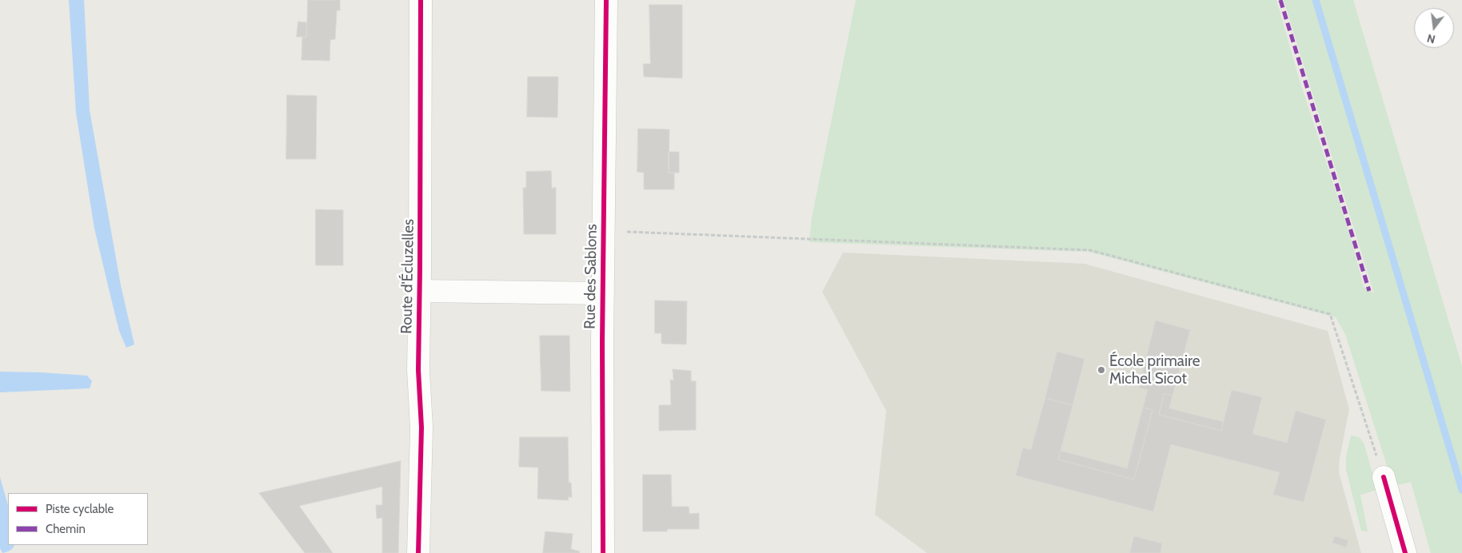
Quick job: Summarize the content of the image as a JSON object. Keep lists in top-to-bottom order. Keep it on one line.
{"streets":{"street":["Route d'Écluzelles","Rue des Sablons"]},"crossings":[["Route d'Écluzelles","Rue des Sablons"]],"places":["École primaire Michel Sicot"],"legend":["Piste cyclable","Chemin"],"north":"bottom"}
